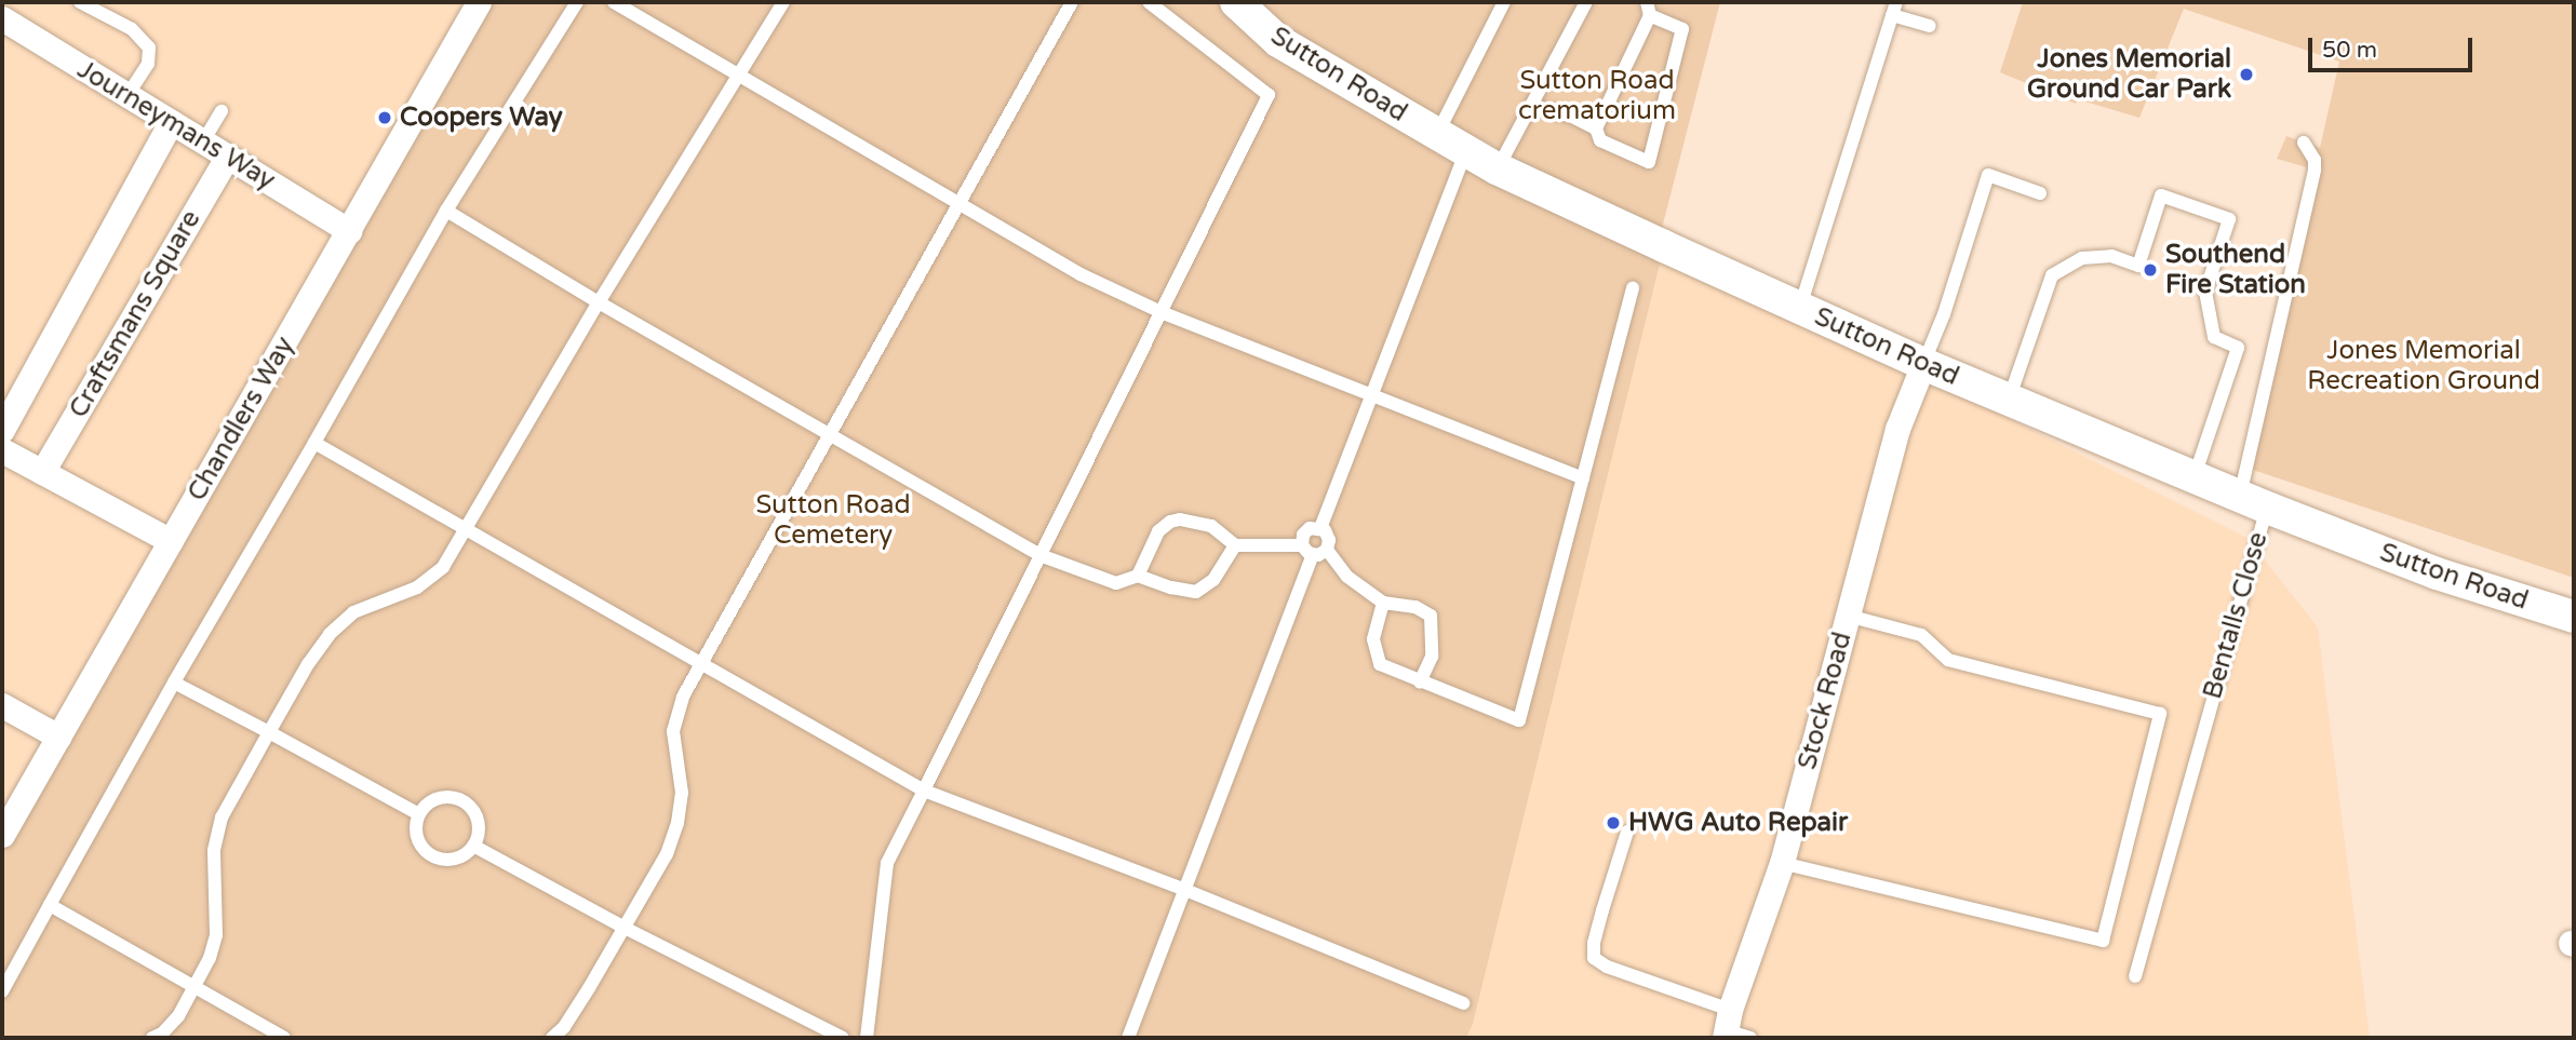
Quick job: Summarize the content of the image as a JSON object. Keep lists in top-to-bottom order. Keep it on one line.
{"streets":{"street":["Sutton Road","Journeymans Way","Craftsmans Square","Chandlers Way","Stock Road"],"lane":["Bentalls Close"]},"crossings":[["Sutton Road","Bentalls Close"],["Sutton Road","Stock Road"],["Journeymans Way","Craftsmans Square"],["Journeymans Way","Chandlers Way"]],"parks":["Sutton Road crematorium","Jones Memorial Recreation Ground","Sutton Road Cemetery"],"places":["Jones Memorial Ground Car Park","Coopers Way","Southend Fire Station","HWG Auto Repair"],"scale_bar":"50 m"}
